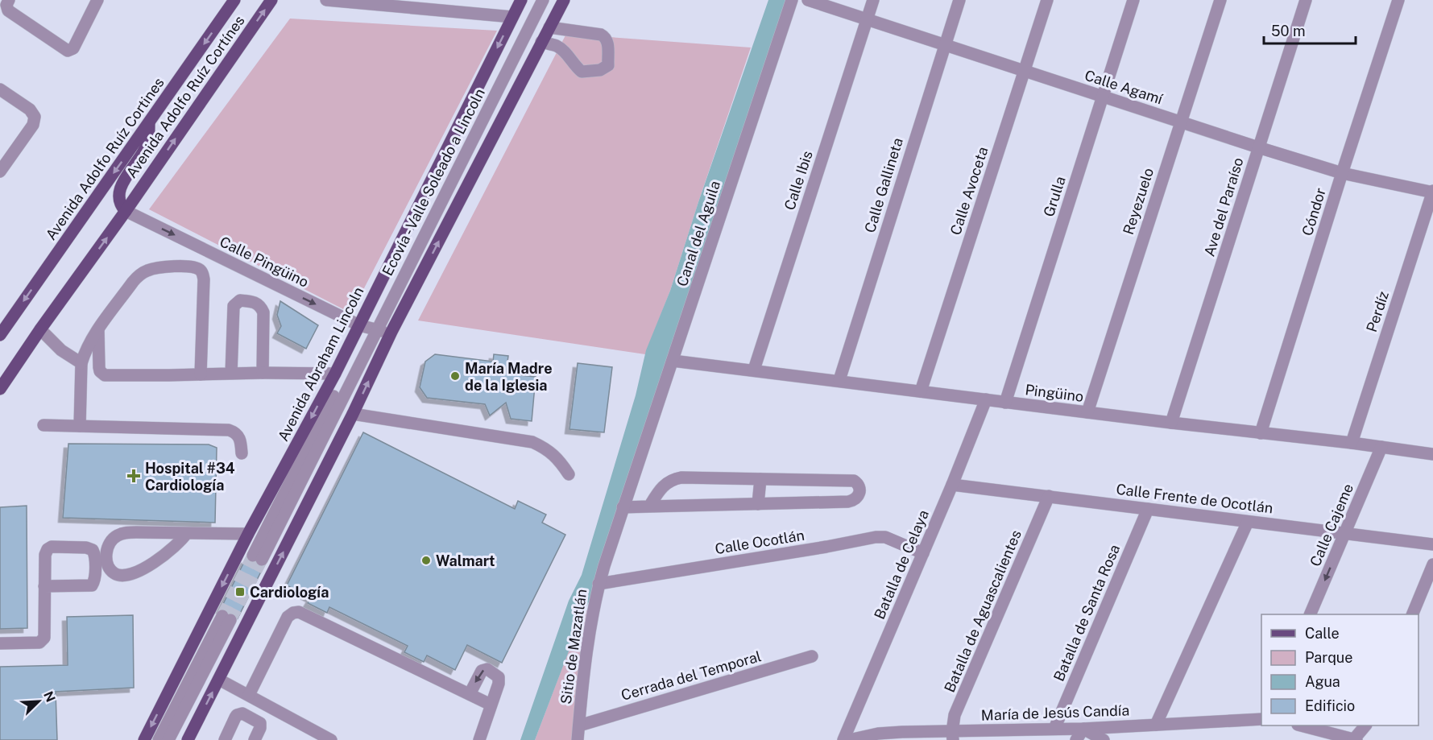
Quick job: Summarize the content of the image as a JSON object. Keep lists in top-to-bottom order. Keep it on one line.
{"streets":{"main road":["Avenida Adolfo Ruíz Cortínes","Avenida Adolfo Ruíz Cortines","Avenida Abraham Lincoln"],"street":["Calle Agamí","Calle Ibis","Ecovía - Valle Soleado a Lincoln","Calle Gallineta","Calle Avoceta","Grulla","Reyezuelo","Ave del Paraíso","Cóndor","Canal del Aguila","Calle Pingüino","Perdíz","Pingüino","Calle Frente de Ocotlán","Calle Cajeme","Calle Ocotlán","Batalla de Celaya","Batalla de Aguascalientes","Batalla de Santa Rosa","Sitio de Mazatlán","Cerrada del Temporal","María de Jesús Candía"]},"crossings":[["Calle Agamí","Calle Ibis"],["Calle Agamí","Calle Gallineta"],["Calle Agamí","Calle Avoceta"],["Calle Agamí","Grulla"],["Calle Agamí","Reyezuelo"],["Calle Agamí","Ave del Paraíso"],["Calle Agamí","Cóndor"],["Calle Agamí","Perdíz"],["Avenida Adolfo Ruíz Cortínes","Calle Pingüino"],["Calle Ibis","Pingüino"],["Ecovía - Valle Soleado a Lincoln","Calle Pingüino"],["Ecovía - Valle Soleado a Lincoln","Avenida Abraham Lincoln"],["Calle Gallineta","Pingüino"],["Calle Avoceta","Pingüino"],["Grulla","Pingüino"],["Reyezuelo","Pingüino"],["Ave del Paraíso","Pingüino"],["Cóndor","Pingüino"],["Canal del Aguila","Pingüino"],["Canal del Aguila","Sitio de Mazatlán"],["Calle Pingüino","Avenida Abraham Lincoln"],["Perdíz","Pingüino"],["Pingüino","Calle Cajeme"],["Pingüino","Batalla de Celaya"],["Calle Frente de Ocotlán","Calle Cajeme"],["Calle Frente de Ocotlán","Batalla de Celaya"],["Calle Frente de Ocotlán","Batalla de Aguascalientes"],["Calle Frente de Ocotlán","Batalla de Santa Rosa"],["Calle Ocotlán","Batalla de Celaya"],["Calle Ocotlán","Sitio de Mazatlán"],["Batalla de Aguascalientes","María de Jesús Candía"],["Batalla de Santa Rosa","María de Jesús Candía"],["Sitio de Mazatlán","Cerrada del Temporal"]],"one_way":["Avenida Adolfo Ruíz Cortínes","Calle Pingüino"],"places":{"other":["María Madre de la Iglesia","Walmart"],"health":["Hospital #34 Cardiología"],"transit":["Cardiología"]},"legend":["Calle","Parque","Agua","Edificio"],"scale_bar":"50 m","north":"top right"}
